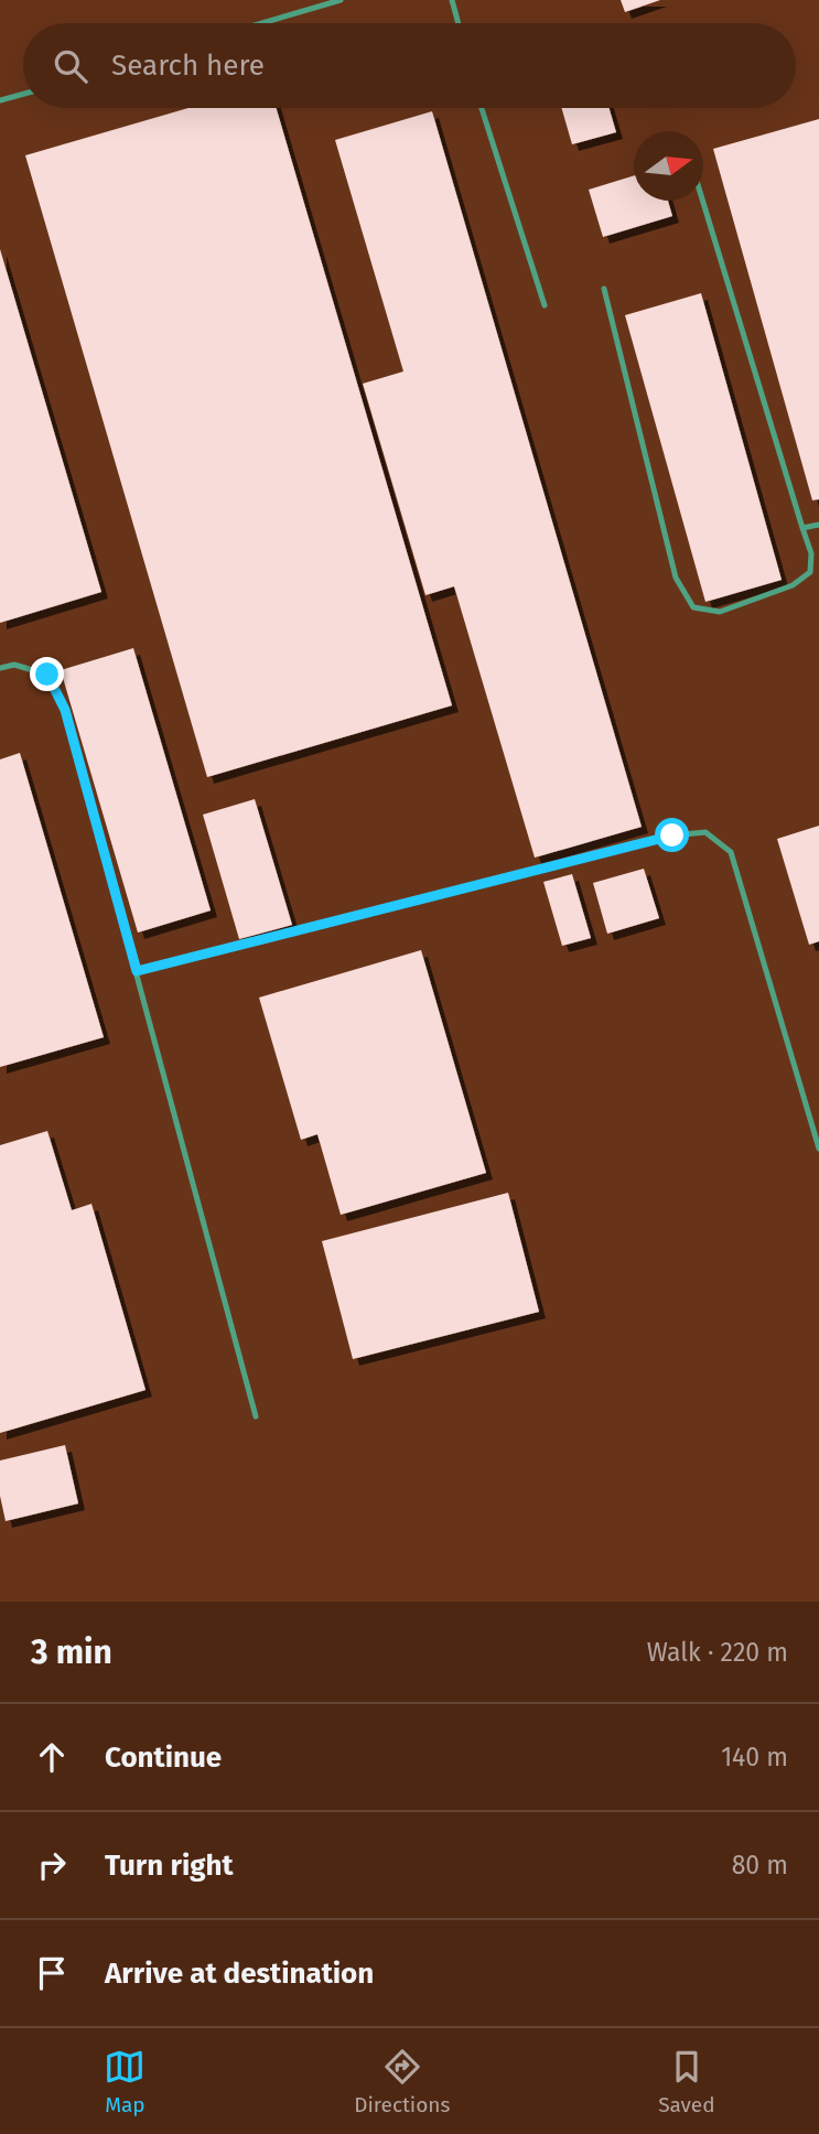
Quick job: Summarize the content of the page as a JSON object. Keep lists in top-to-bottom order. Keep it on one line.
{"north":"right","page":{"search":"Search here","heading":["3 min","Walk · 220 m"],"list":[["Continue","140 m"],["Turn right","80 m"],"Arrive at destination"],"nav":["Map","Directions","Saved"]}}
